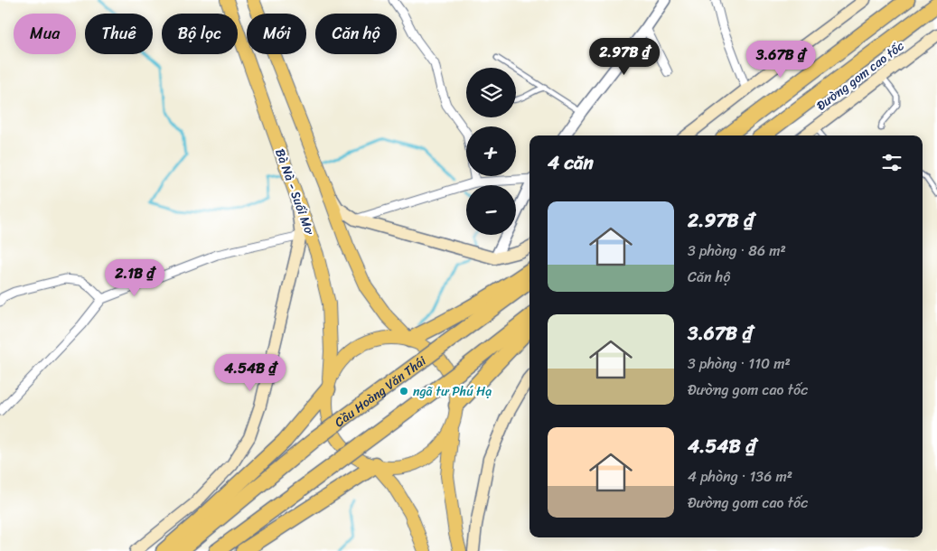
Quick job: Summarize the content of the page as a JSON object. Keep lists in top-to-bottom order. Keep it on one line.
{"streets":{"highway":["Cầu Hoàng Văn Thái"],"main road":["Đường gom cao tốc","Bà Nà - Suối Mơ"]},"places":["ngã tư Phú Hạ"],"page":{"chip":["Mua","Thuê","Bộ lọc","Mới","Căn hộ"],"price":["2.97B ₫","3.67B ₫","2.1B ₫","4.54B ₫"],"map_buttons":["+","−"],"heading":"4 căn","list":[{"name":"2.97B ₫","note":"3 phòng · 86 m² · Căn hộ"},{"name":"3.67B ₫","note":"3 phòng · 110 m² · Đường gom cao tốc"},{"name":"4.54B ₫","note":"4 phòng · 136 m² · Đường gom cao tốc"}]}}
